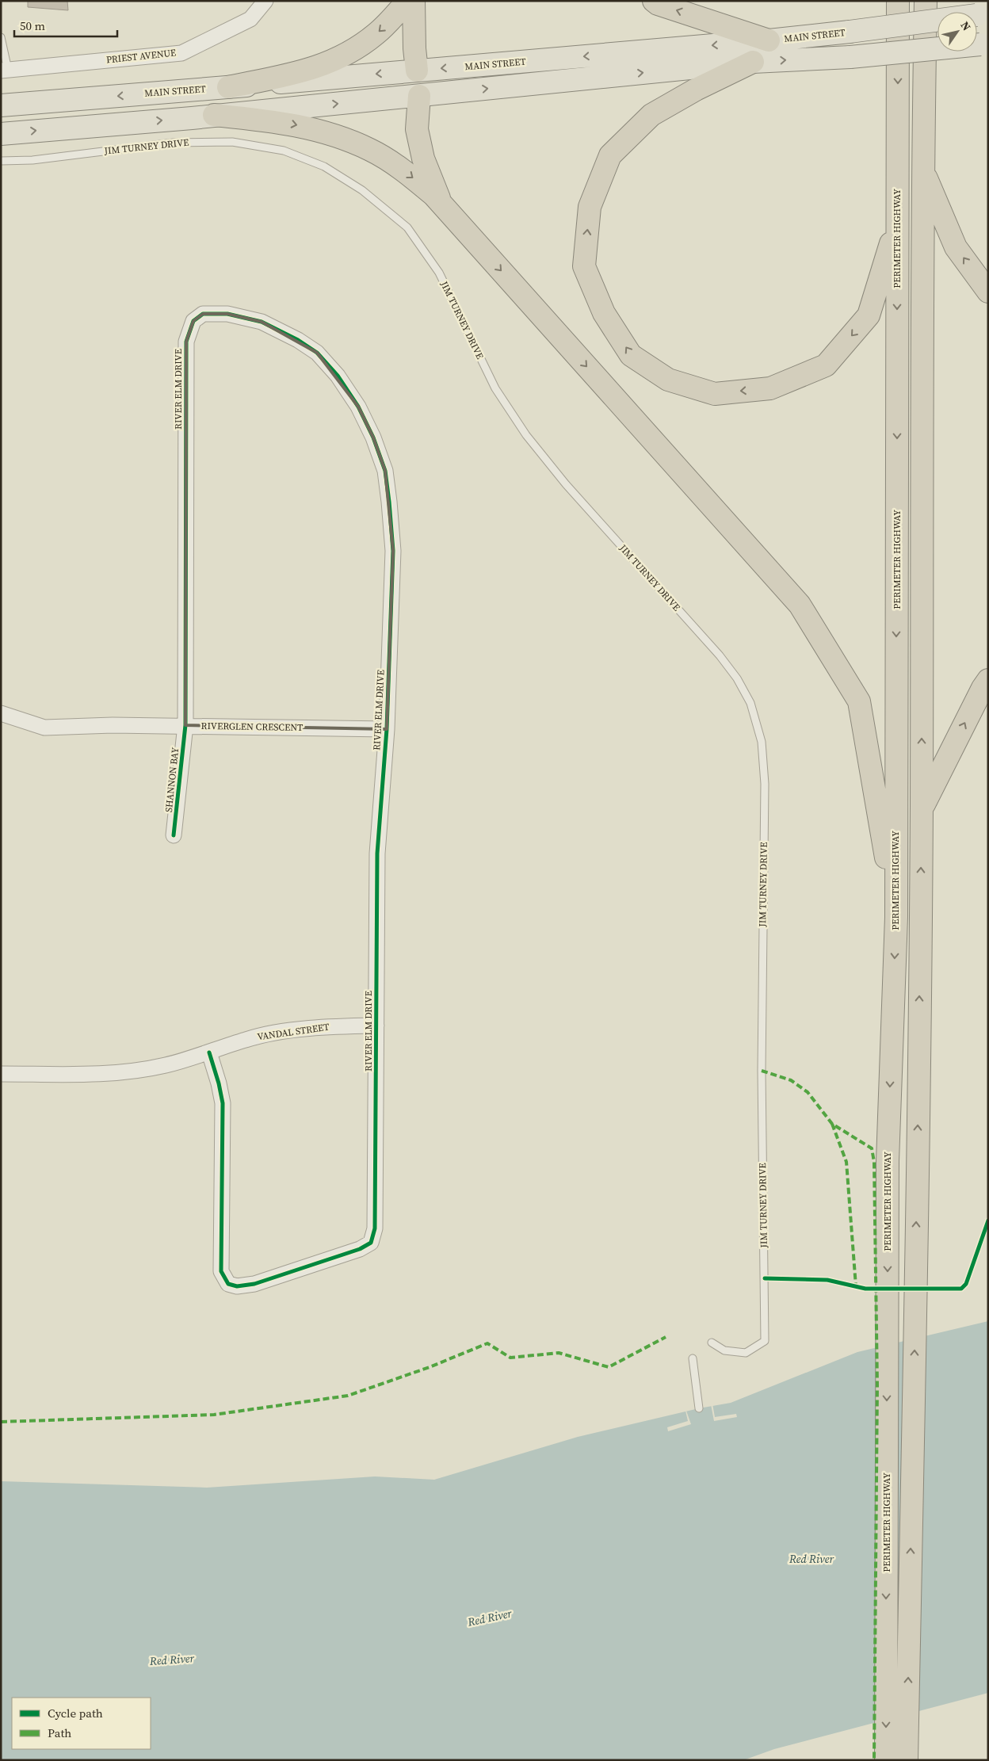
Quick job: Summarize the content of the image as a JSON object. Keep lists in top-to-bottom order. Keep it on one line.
{"streets":{"highway":["PERIMETER HIGHWAY"],"main road":["MAIN STREET"],"street":["PRIEST AVENUE","RIVER ELM DRIVE","RIVERGLEN CRESCENT","SHANNON BAY","VANDAL STREET"],"lane":["JIM TURNEY DRIVE"]},"crossings":[["RIVER ELM DRIVE","RIVERGLEN CRESCENT"],["RIVER ELM DRIVE","SHANNON BAY"],["RIVER ELM DRIVE","VANDAL STREET"],["RIVERGLEN CRESCENT","SHANNON BAY"]],"water":["Red River"],"legend":["Cycle path","Path"],"scale_bar":"50 m","north":"top right"}
